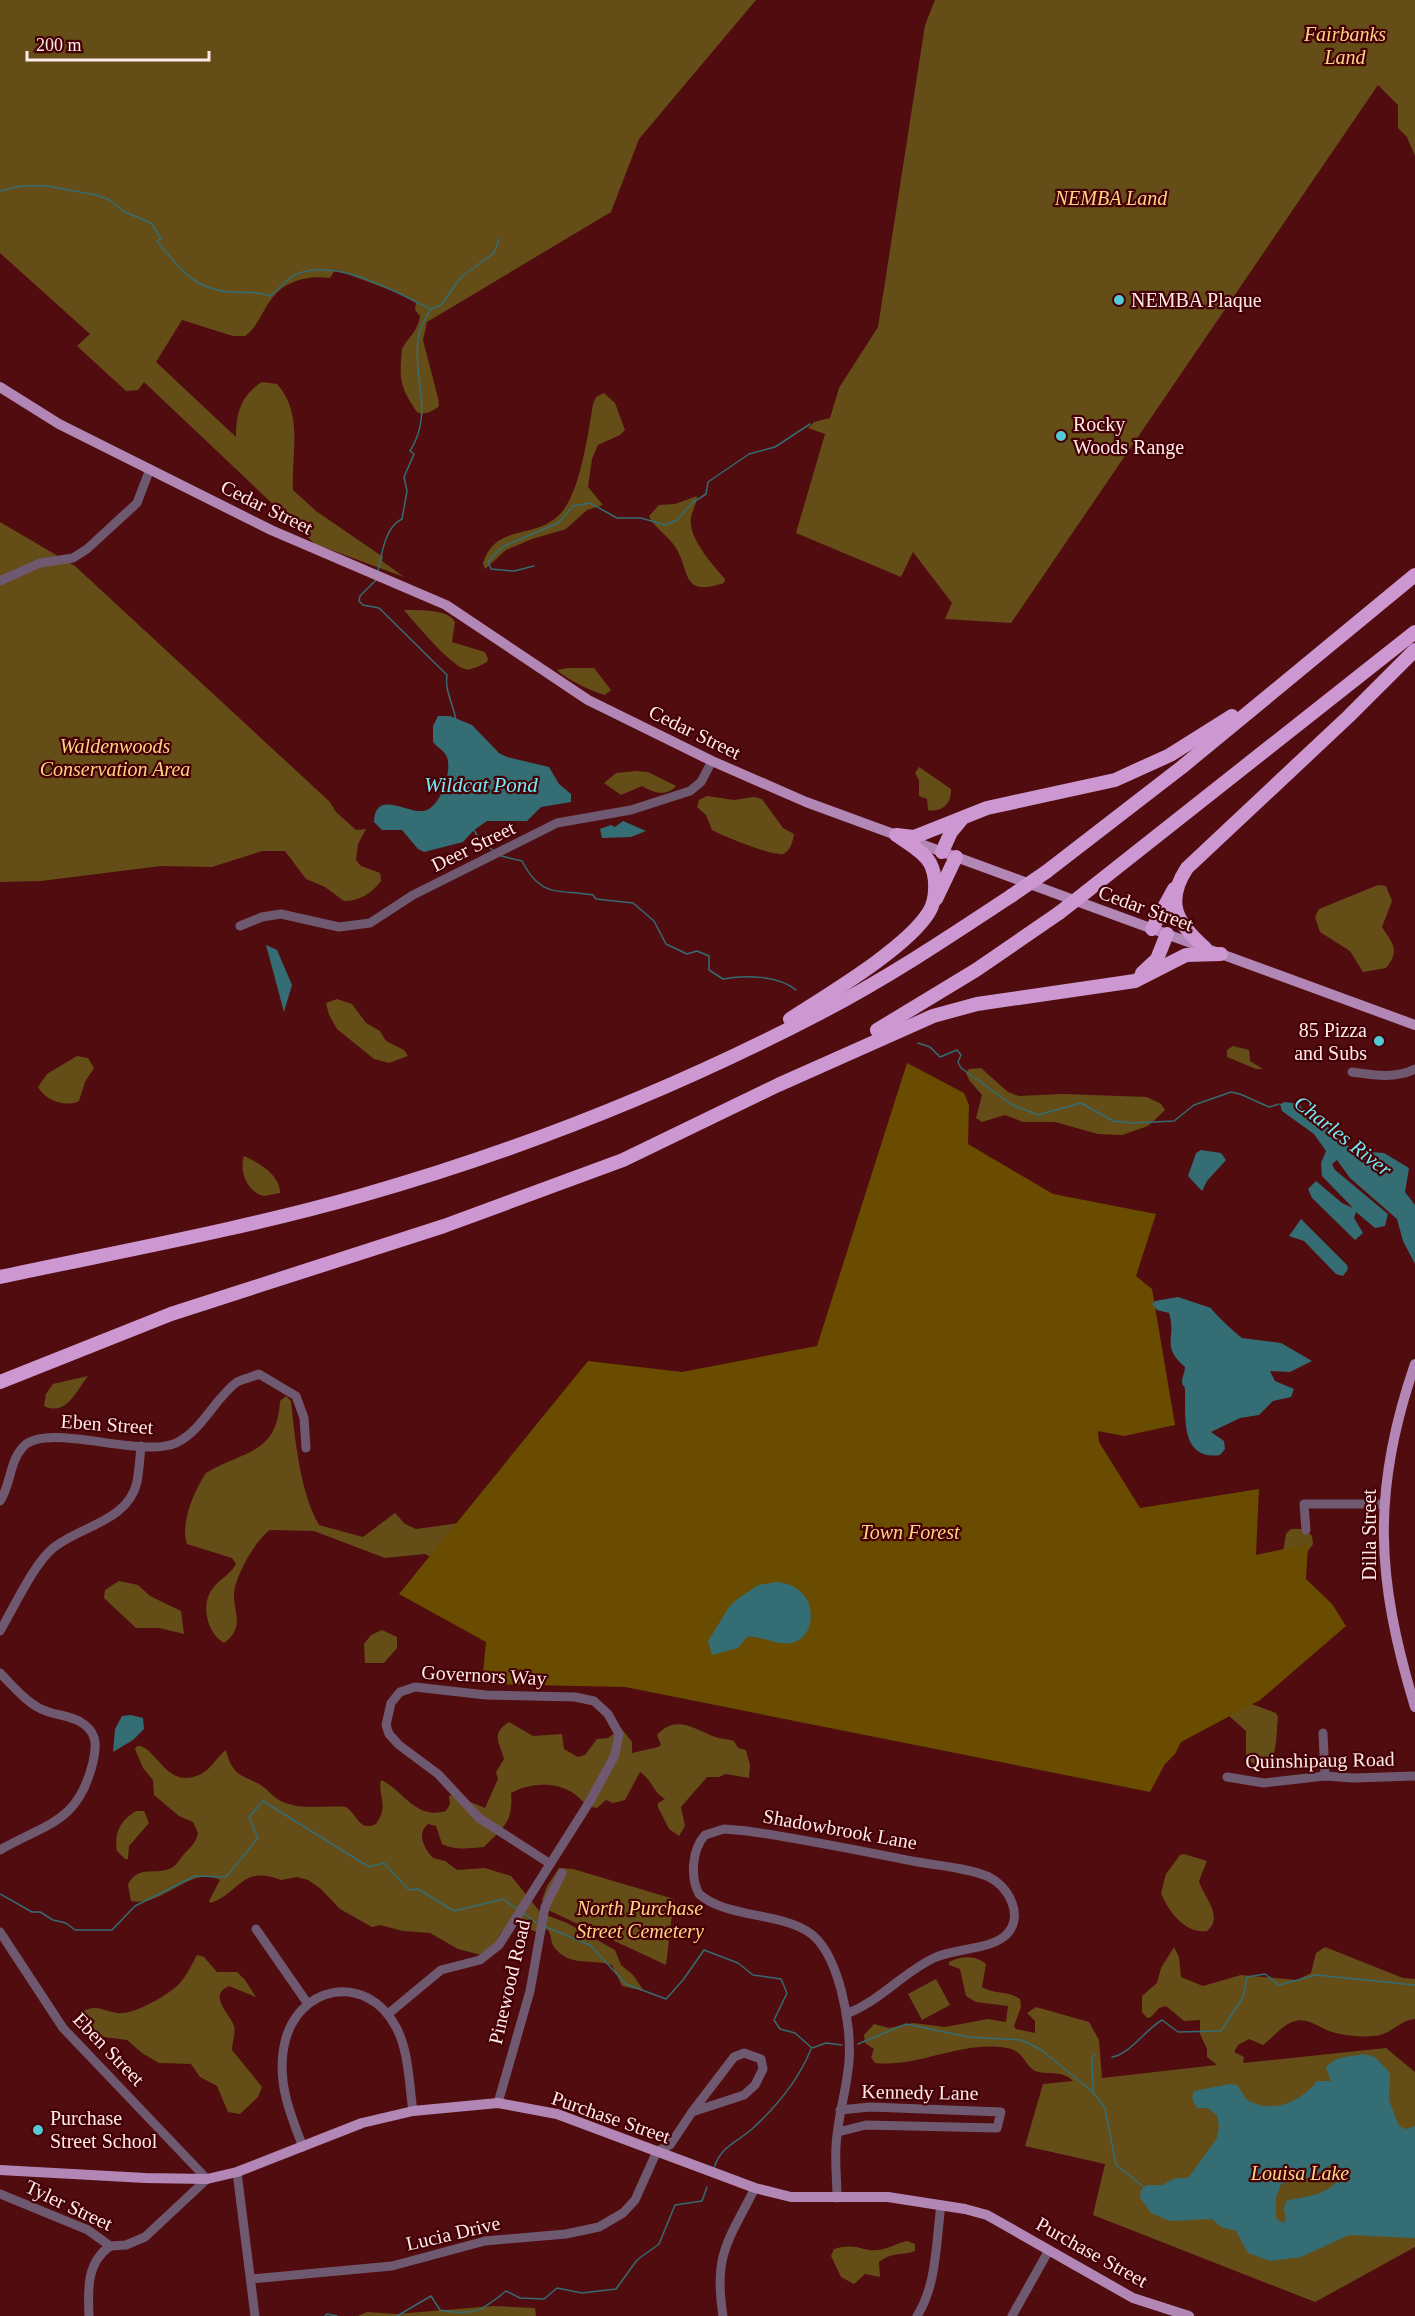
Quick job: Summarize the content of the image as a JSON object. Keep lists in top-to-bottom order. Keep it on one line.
{"streets":{"main road":["Cedar Street","Dilla Street","Purchase Street"],"street":["Deer Street","Eben Street","Governors Way","Quinshipaug Road","Shadowbrook Lane","Pinewood Road","Kennedy Lane","Tyler Street","Lucia Drive"]},"crossings":[["Cedar Street","Deer Street"],["Eben Street","Purchase Street"],["Eben Street","Tyler Street"],["Governors Way","Purchase Street"],["Pinewood Road","Purchase Street"],["Purchase Street","Tyler Street"],["Purchase Street","Lucia Drive"]],"water":["Wildcat Pond","Charles River"],"parks":["Fairbanks Land","NEMBA Land","Waldenwoods Conservation Area","Town Forest","North Purchase Street Cemetery","Louisa Lake"],"places":["NEMBA Plaque","Rocky Woods Range","85 Pizza and Subs","Purchase Street School"],"scale_bar":"200 m"}
